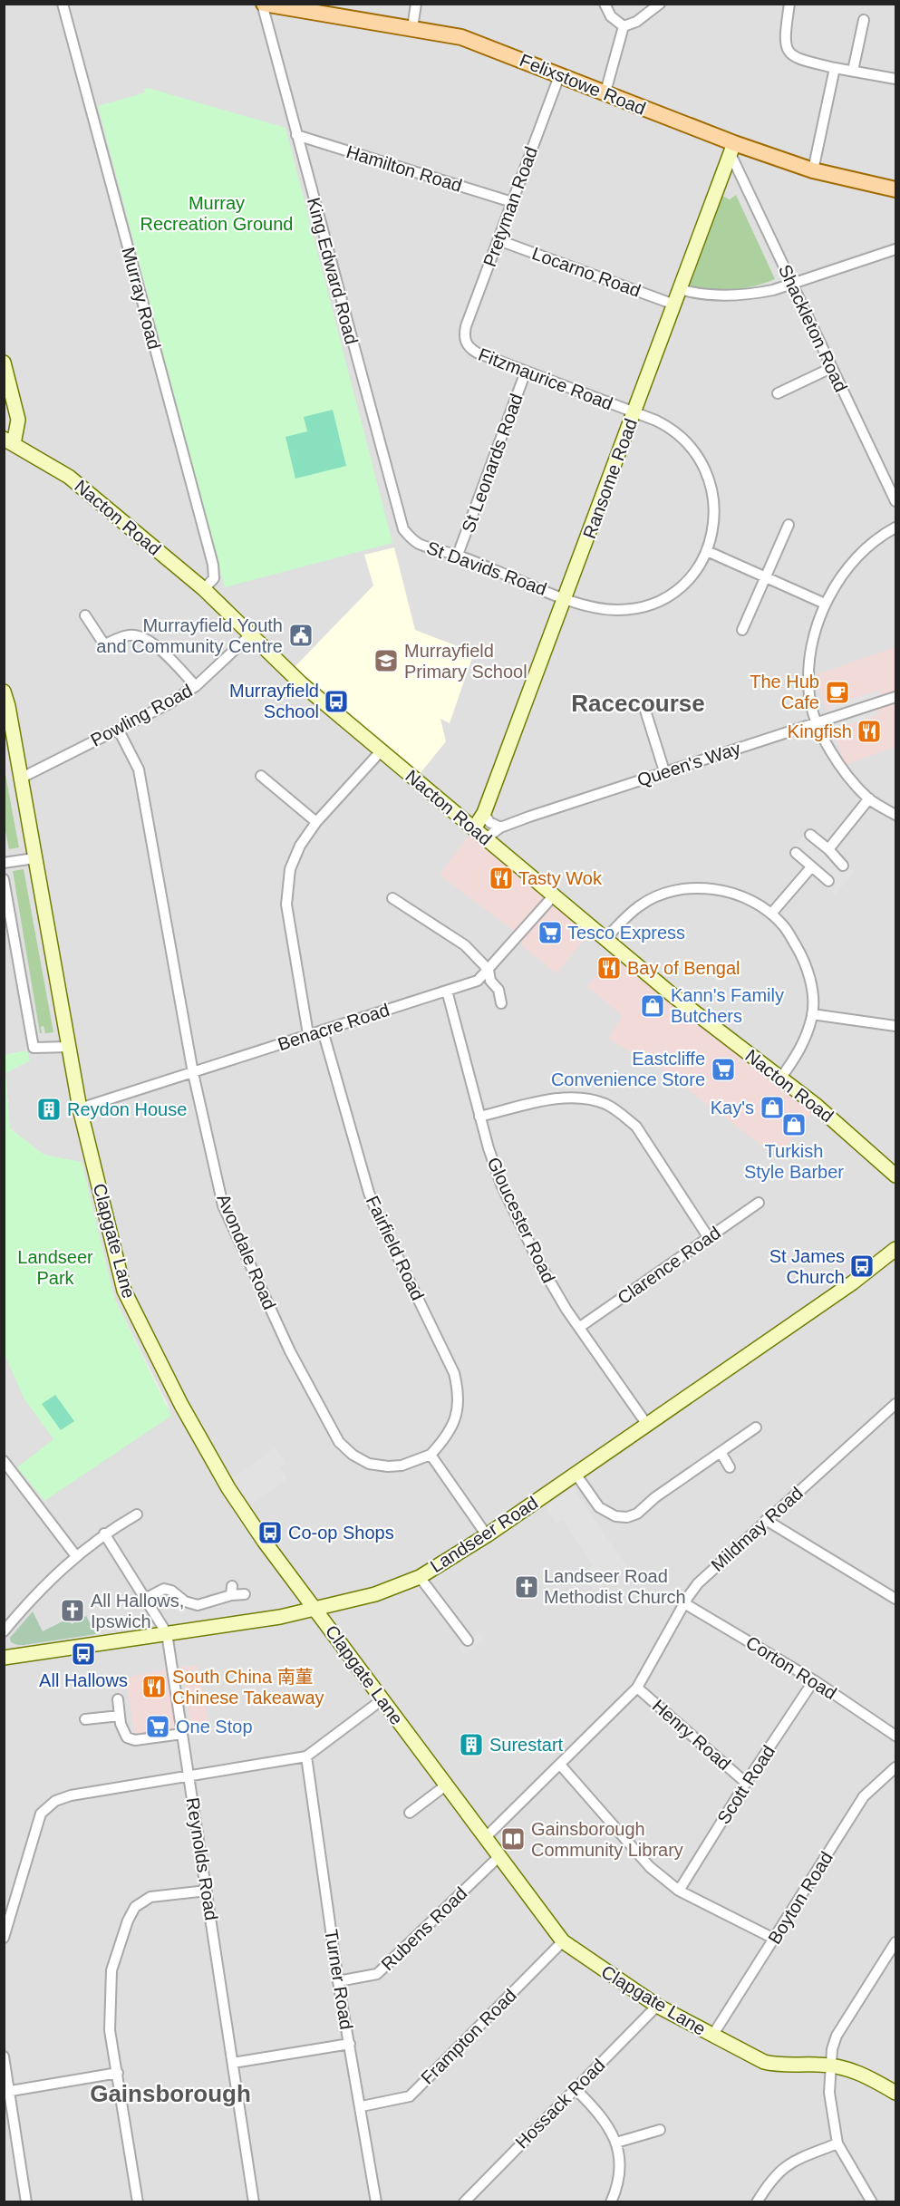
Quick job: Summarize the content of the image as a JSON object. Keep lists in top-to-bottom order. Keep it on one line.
{"streets":{"main road":["Felixstowe Road"],"street":["Hamilton Road","Pretyman Road","King Edward Road","Locarno Road","Murray Road","Shackleton Road","Fitzmaurice Road","St Leonards Road","Ransome Road","Nacton Road","St Davids Road","Powling Road","Queen's Way","Benacre Road","Gloucester Road","Clapgate Lane","Fairfield Road","Avondale Road","Clarence Road","Mildmay Road","Landseer Road","Corton Road","Henry Road","Scott Road","Reynolds Road","Boyton Road","Rubens Road","Turner Road","Frampton Road","Hossack Road"]},"crossings":[["Felixstowe Road","Pretyman Road"],["Felixstowe Road","King Edward Road"],["Felixstowe Road","Shackleton Road"],["Felixstowe Road","Ransome Road"],["Hamilton Road","Pretyman Road"],["Hamilton Road","King Edward Road"],["Pretyman Road","Locarno Road"],["Pretyman Road","Fitzmaurice Road"],["King Edward Road","St Davids Road"],["Locarno Road","Ransome Road"],["Murray Road","Nacton Road"],["Shackleton Road","Ransome Road"],["Fitzmaurice Road","St Leonards Road"],["Fitzmaurice Road","Ransome Road"],["Fitzmaurice Road","St Davids Road"],["St Leonards Road","St Davids Road"],["Ransome Road","Nacton Road"],["Ransome Road","St Davids Road"],["Nacton Road","Powling Road"],["Nacton Road","Queen's Way"],["Nacton Road","Benacre Road"],["Powling Road","Clapgate Lane"],["Powling Road","Avondale Road"],["Benacre Road","Gloucester Road"],["Benacre Road","Clapgate Lane"],["Benacre Road","Fairfield Road"],["Benacre Road","Avondale Road"],["Gloucester Road","Clarence Road"],["Gloucester Road","Landseer Road"],["Clapgate Lane","Mildmay Road"],["Clapgate Lane","Landseer Road"],["Clapgate Lane","Boyton Road"],["Clapgate Lane","Rubens Road"],["Clapgate Lane","Frampton Road"],["Clapgate Lane","Hossack Road"],["Fairfield Road","Avondale Road"],["Mildmay Road","Corton Road"],["Mildmay Road","Henry Road"],["Landseer Road","Reynolds Road"],["Corton Road","Scott Road"],["Henry Road","Scott Road"],["Rubens Road","Turner Road"],["Turner Road","Frampton Road"]],"districts":["Racecourse","Gainsborough"],"parks":["Murray Recreation Ground","Landseer Park"],"places":{"public building":["Murrayfield Youth and Community Centre"],"school or university":["Murrayfield Primary School"],"cafe":["The Hub Cafe"],"bus stop":["Murrayfield School","St James Church","Co-op Shops","All Hallows"],"restaurant":["Kingfish","Tasty Wok","Bay of Bengal","South China 南菫 Chinese Takeaway"],"supermarket":["Tesco Express","Eastcliffe Convenience Store","One Stop"],"shop":["Kann's Family Butchers","Kay's","Turkish Style Barber"],"building":["Reydon House","Surestart"],"church":["Landseer Road Methodist Church","All Hallows, Ipswich"],"library":["Gainsborough Community Library"]}}
